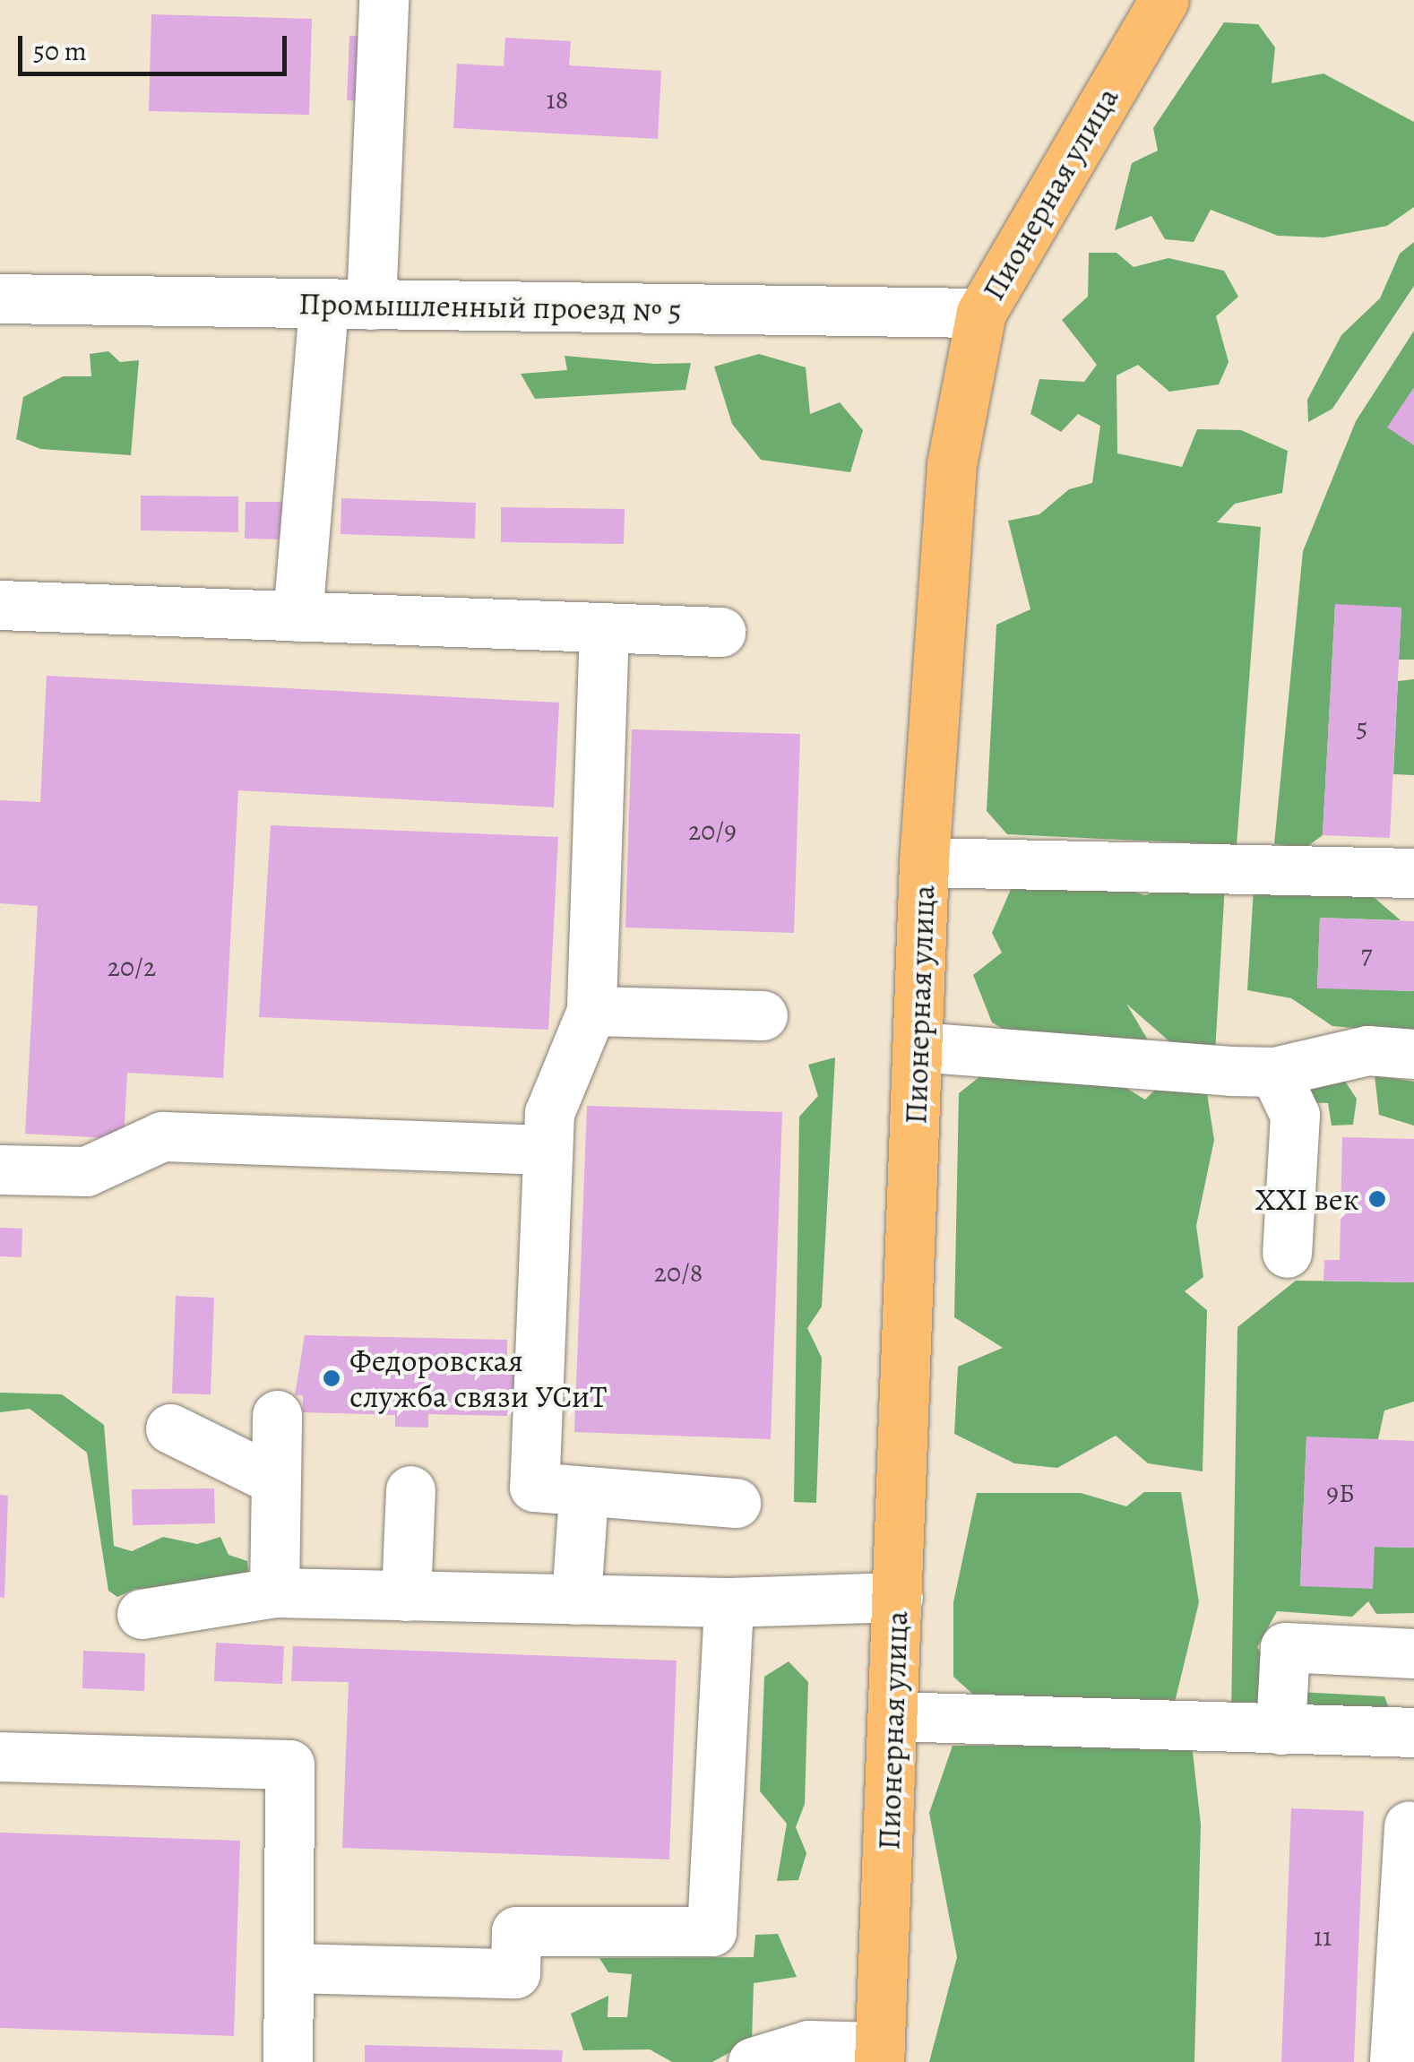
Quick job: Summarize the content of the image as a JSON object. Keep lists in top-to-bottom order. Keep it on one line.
{"streets":{"main road":["Пионерная улица"],"street":["Промышленный проезд № 5"]},"crossings":[["Пионерная улица","Промышленный проезд № 5"]],"places":["XXI век","Федоровская служба связи УСиТ"],"house_numbers":["18","5","20/9","7","20/2","20/8","9Б","11"],"scale_bar":"50 m"}
